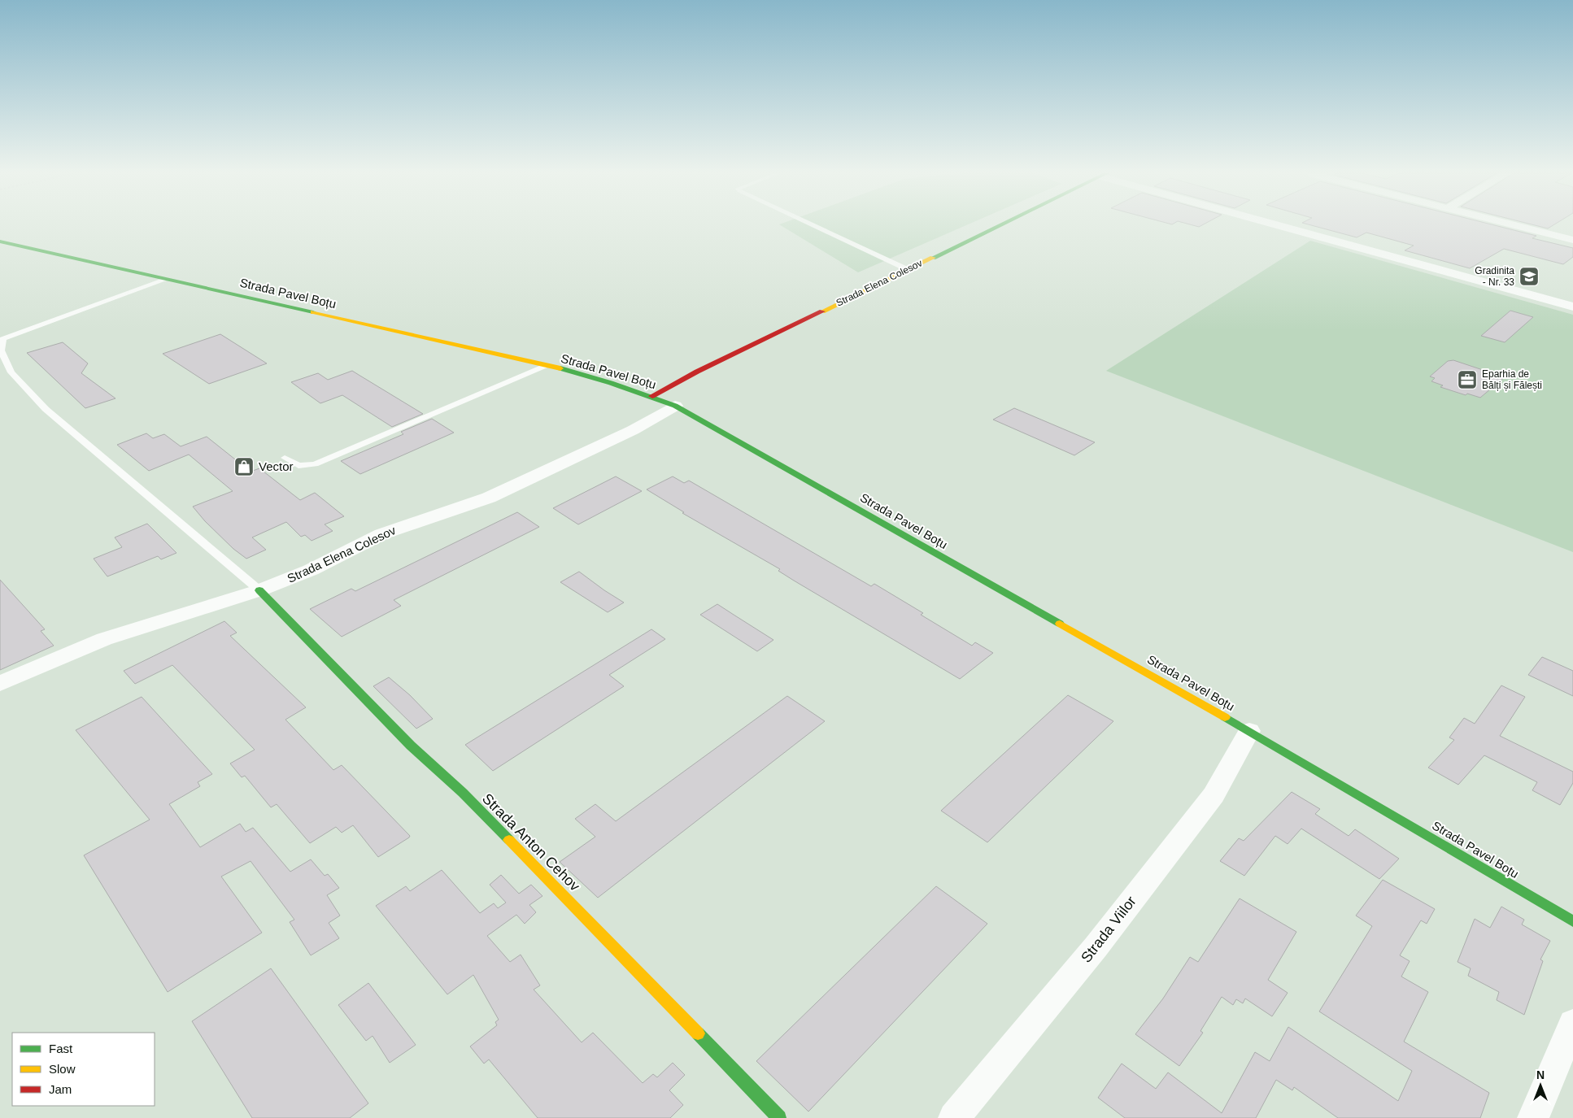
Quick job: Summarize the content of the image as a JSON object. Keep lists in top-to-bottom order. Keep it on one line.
{"streets":{"main road":["Strada Elena Colesov","Strada Pavel Boțu","Strada Anton Cehov"],"street":["Strada Viilor"]},"crossings":[["Strada Elena Colesov","Strada Pavel Boțu"],["Strada Elena Colesov","Strada Anton Cehov"],["Strada Pavel Boțu","Strada Viilor"]],"places":{"school or university":["Gradinita - Nr. 33"],"office":["Eparhia de Bălți și Fălești"],"shop":["Vector"]},"legend":["Fast","Slow","Jam"],"north":"top"}
